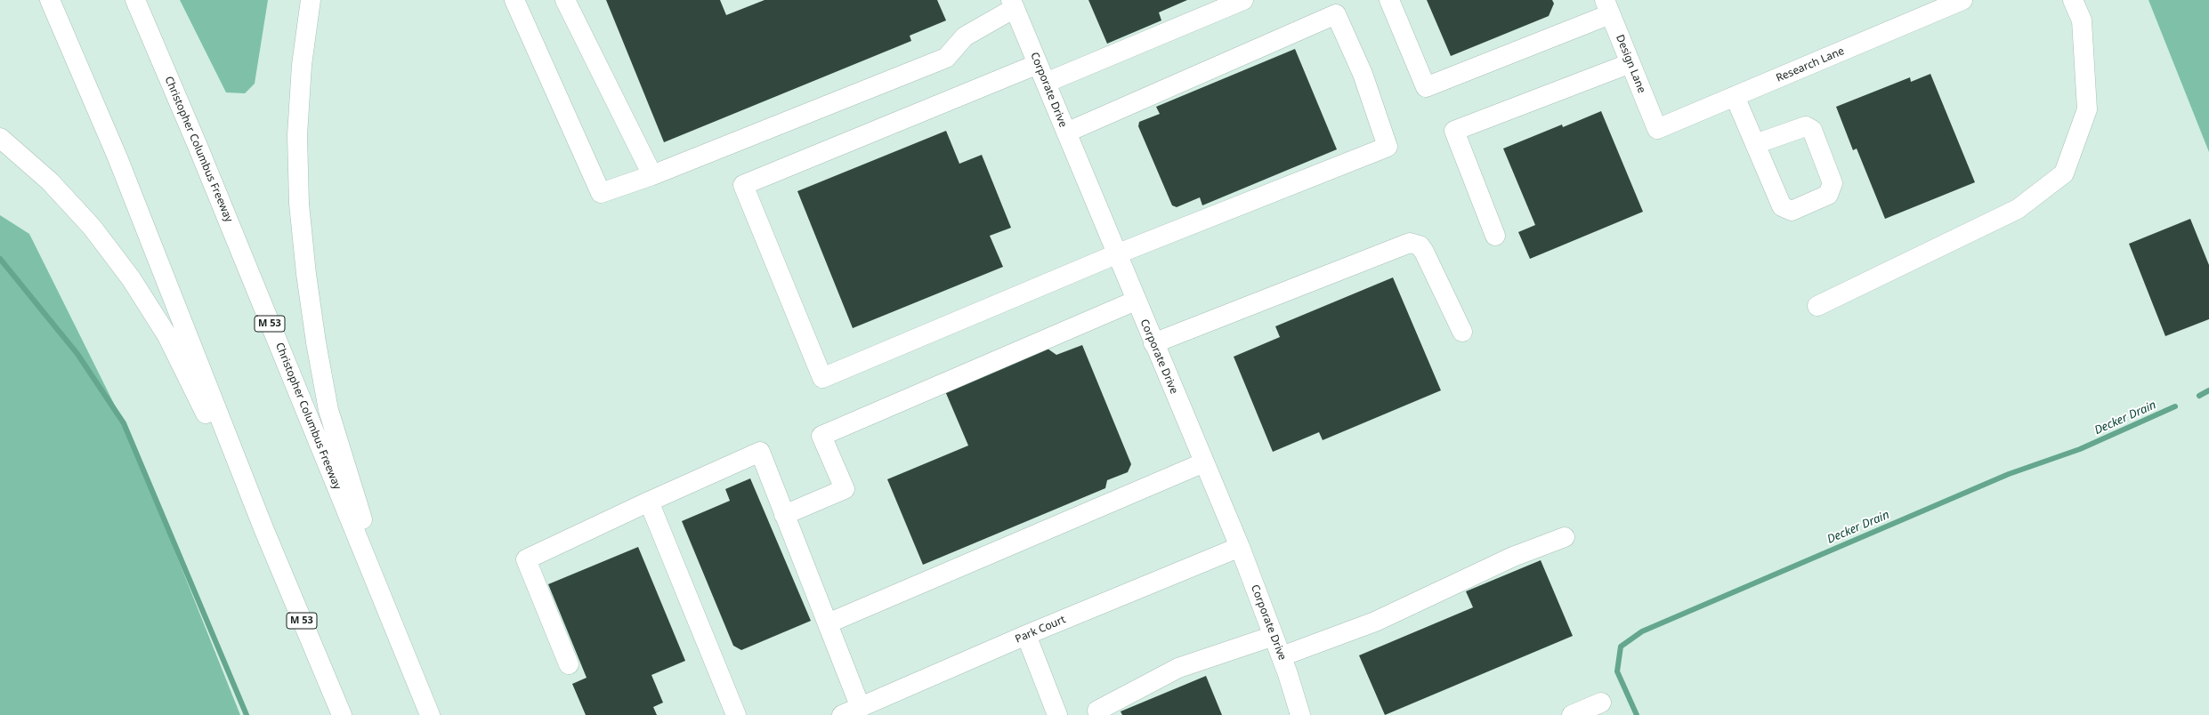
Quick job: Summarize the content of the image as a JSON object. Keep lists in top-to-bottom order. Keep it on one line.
{"streets":{"main road":["Design Lane","Research Lane","Corporate Drive","Christopher Columbus Freeway","M 53","Park Court"]},"crossings":[["Design Lane","Research Lane"],["Corporate Drive","Park Court"]],"water":["Decker Drain"]}
